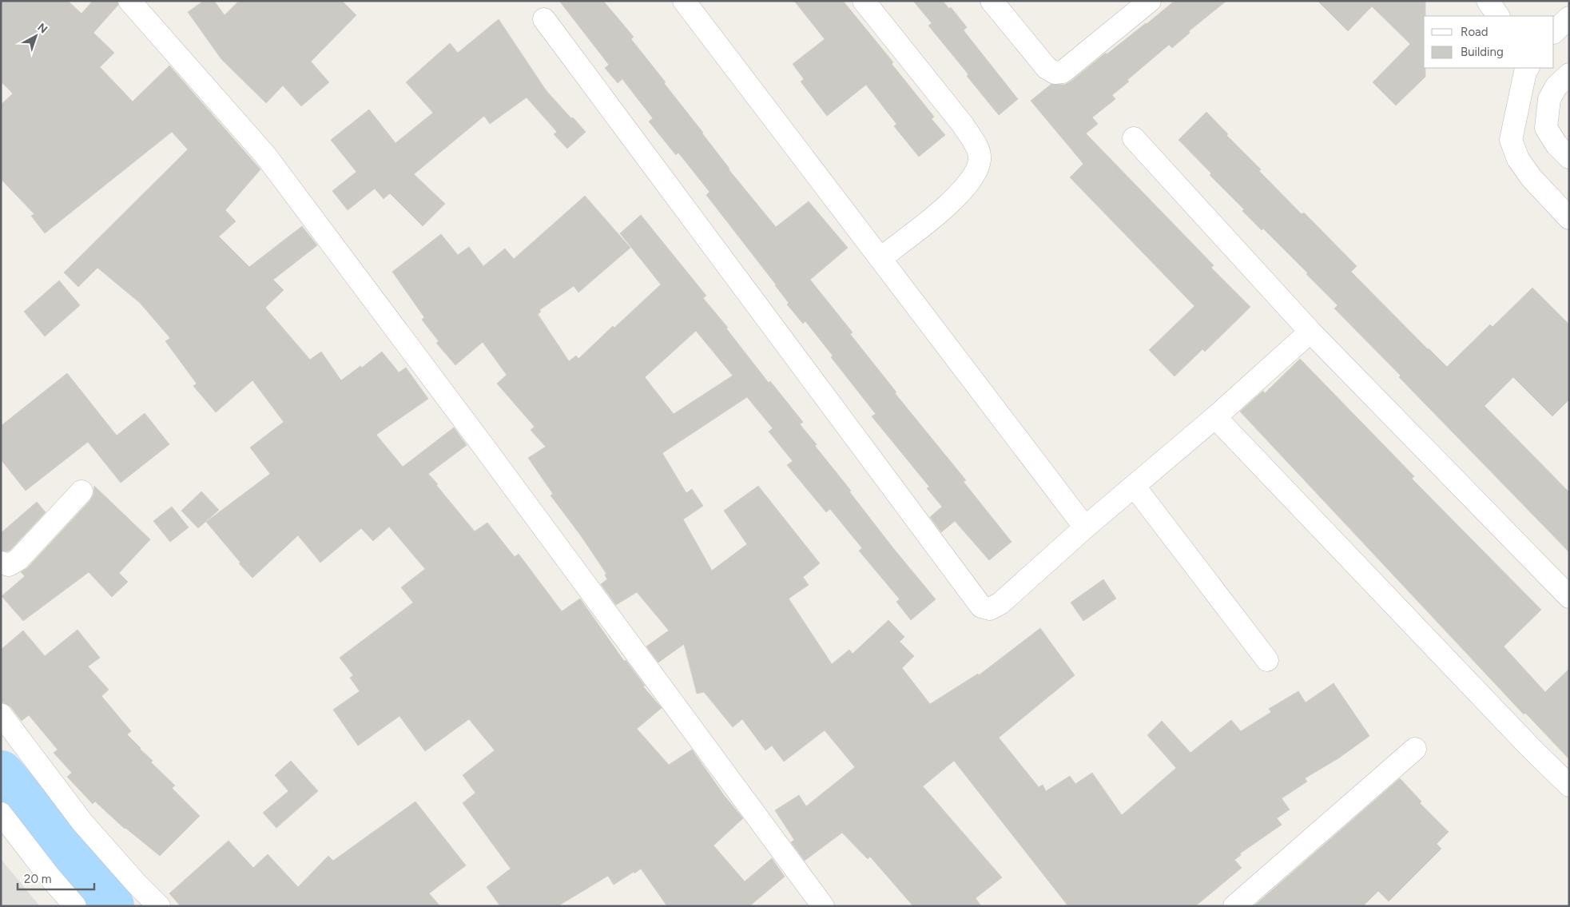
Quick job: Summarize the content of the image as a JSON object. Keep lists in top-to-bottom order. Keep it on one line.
{"legend":["Road","Building"],"scale_bar":"20 m","north":"top right"}
